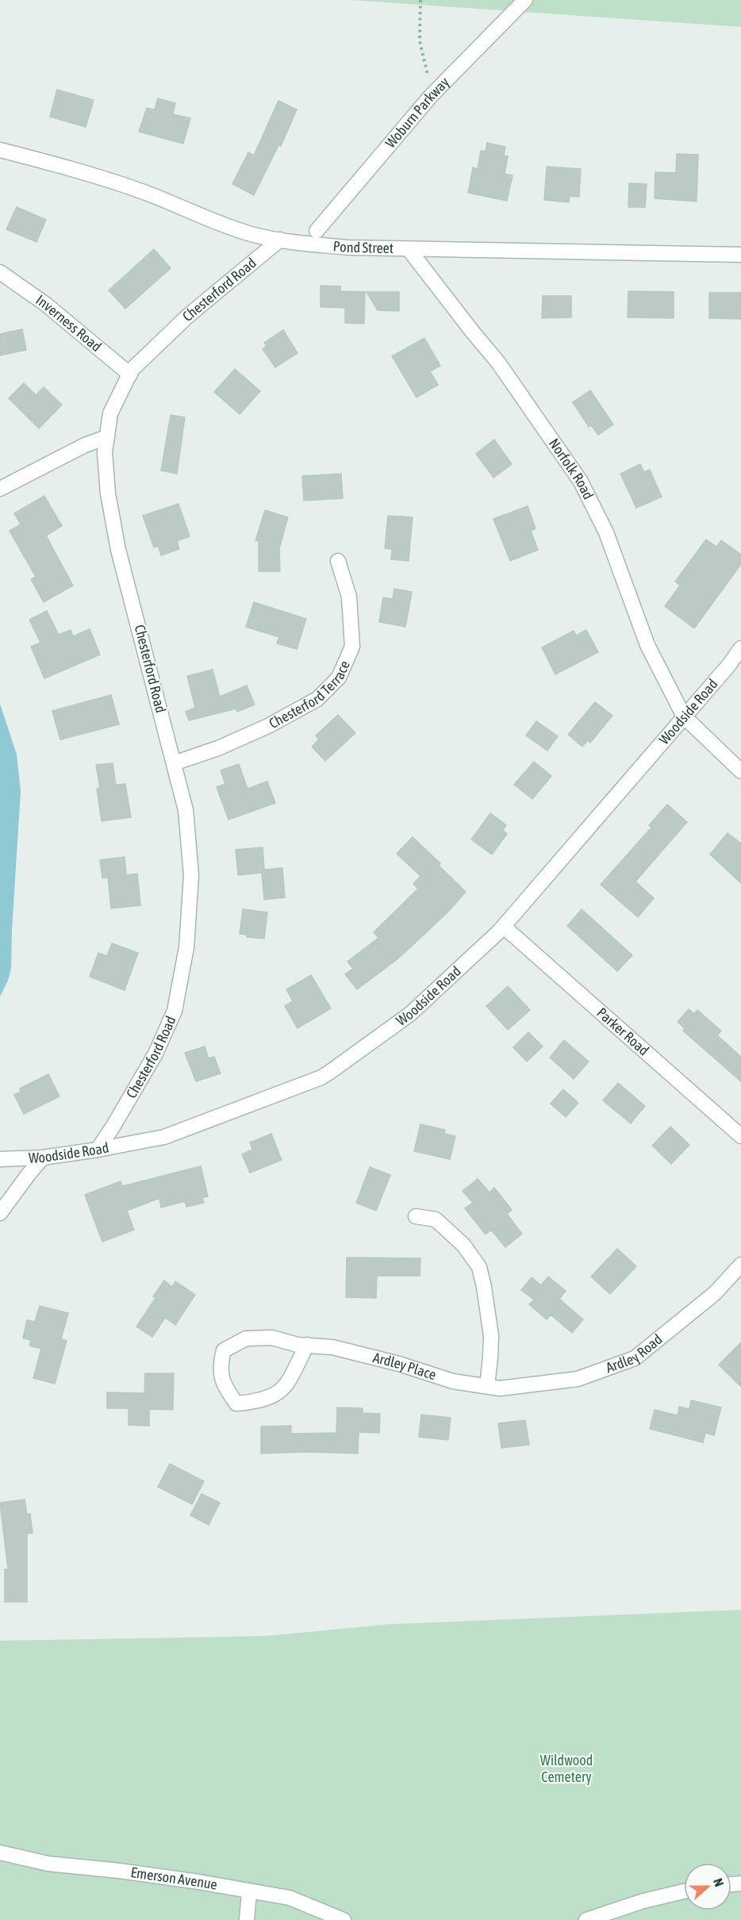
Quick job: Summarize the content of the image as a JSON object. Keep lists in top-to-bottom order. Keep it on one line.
{"streets":{"street":["Woburn Parkway","Pond Street","Chesterford Road","Inverness Road","Norfolk Road","Chesterford Terrace","Woodside Road","Parker Road","Ardley Road","Ardley Place","Emerson Avenue"]},"crossings":[["Pond Street","Chesterford Road"],["Pond Street","Norfolk Road"],["Chesterford Road","Inverness Road"],["Chesterford Road","Chesterford Terrace"],["Chesterford Road","Woodside Road"],["Norfolk Road","Woodside Road"],["Woodside Road","Parker Road"],["Ardley Road","Ardley Place"]],"parks":["Wildwood Cemetery"],"north":"right"}
